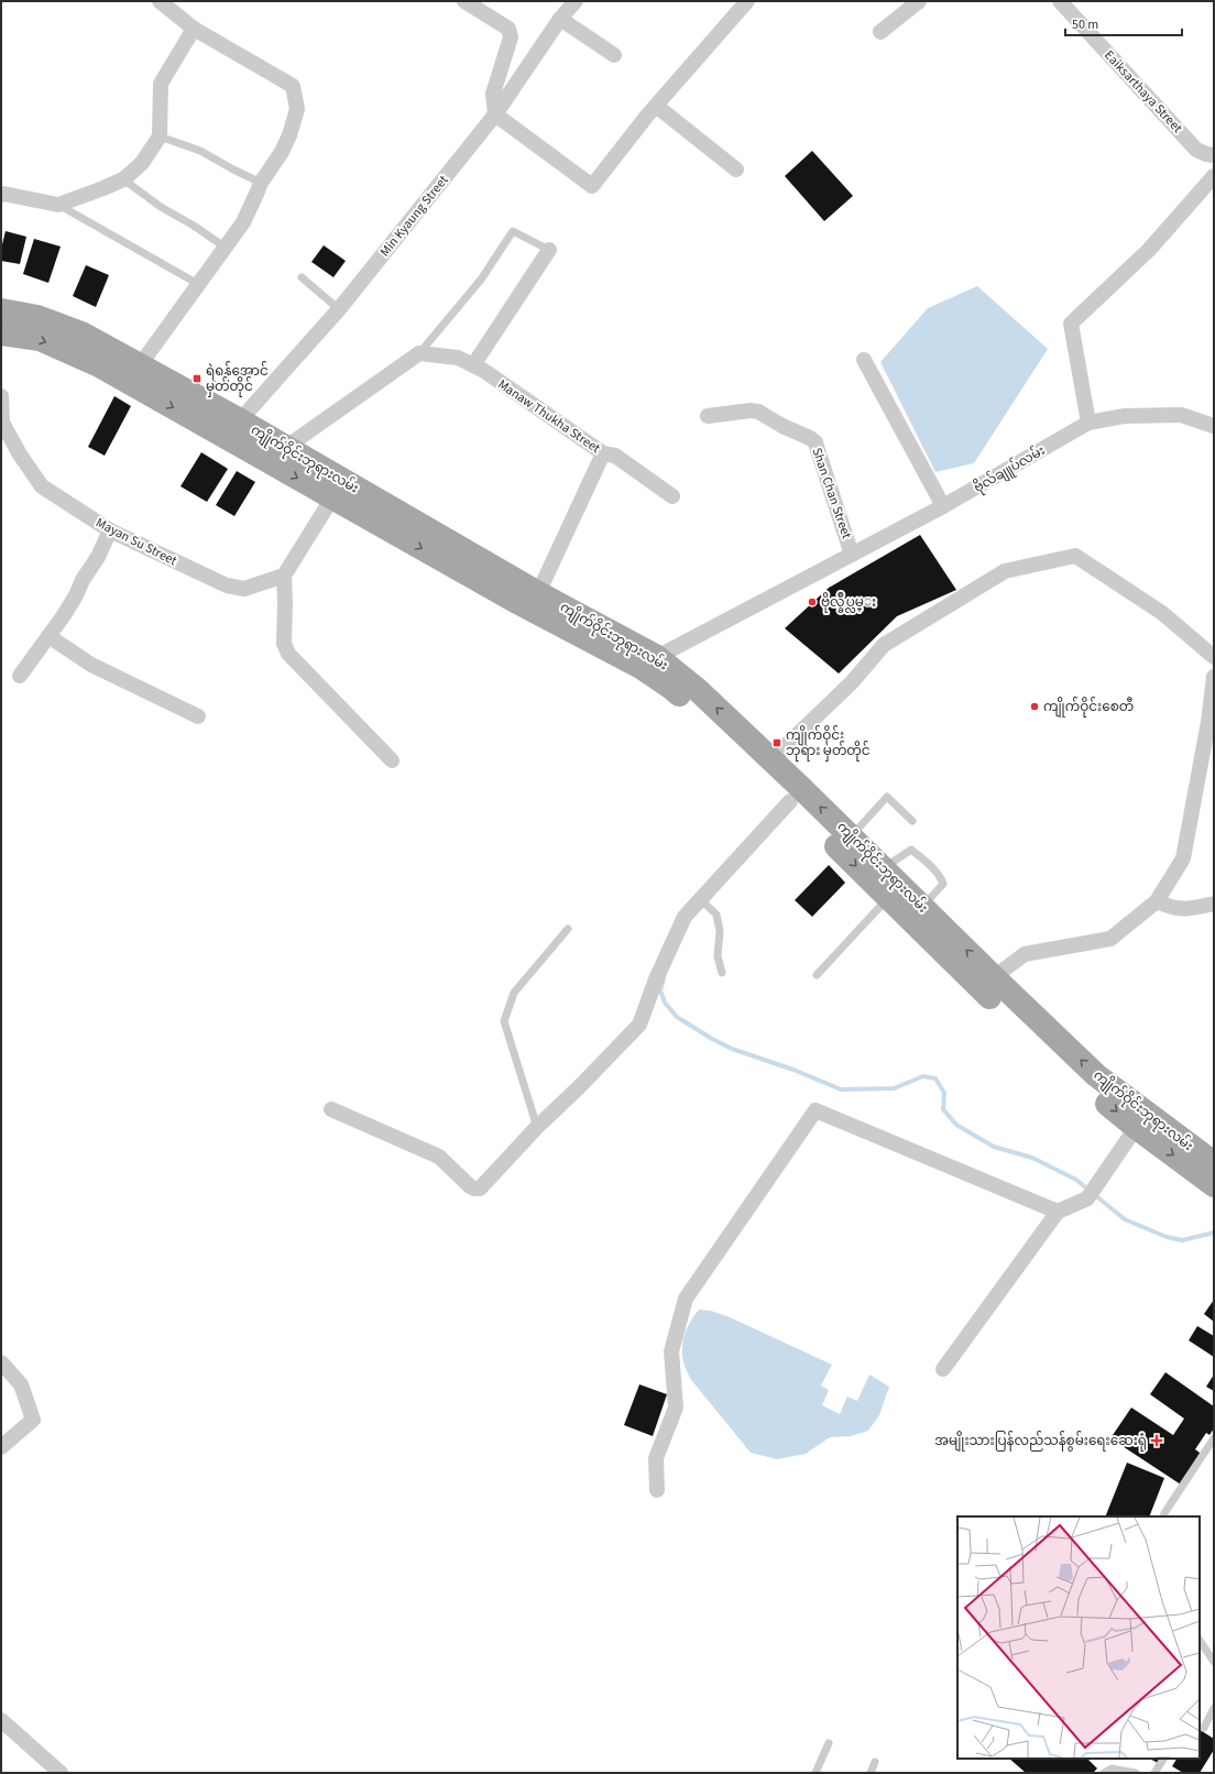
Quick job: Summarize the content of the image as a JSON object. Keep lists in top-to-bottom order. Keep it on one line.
{"streets":{"main road":["ကျိုက်ဝိုင်းဘုရားလမ်း"],"street":["Eaiksarthaya Street","Min Kyaung Street","Manaw Thukha Street","ဗိုလ်ချူပ်လမ်း","Shan Chan Street","Mayan Su Street"]},"crossings":[["Min Kyaung Street","ကျိုက်ဝိုင်းဘုရားလမ်း"],["ကျိုက်ဝိုင်းဘုရားလမ်း","ဗိုလ်ချူပ်လမ်း"],["ဗိုလ်ချူပ်လမ်း","Shan Chan Street"]],"places":{"transit":["ရဲရန်အောင် မှတ်တိုင်","ကျိုက်ဝိုင်း ဘုရား မှတ်တိုင်"],"other":["ဗိုလ္ခ်ဳပ္လမ္း","ကျိုက်ဝိုင်းစေတီ"],"health":["အမျိုးသားပြန်လည်သန်စွမ်းရေးဆေးရုံ"]},"scale_bar":"50 m"}
